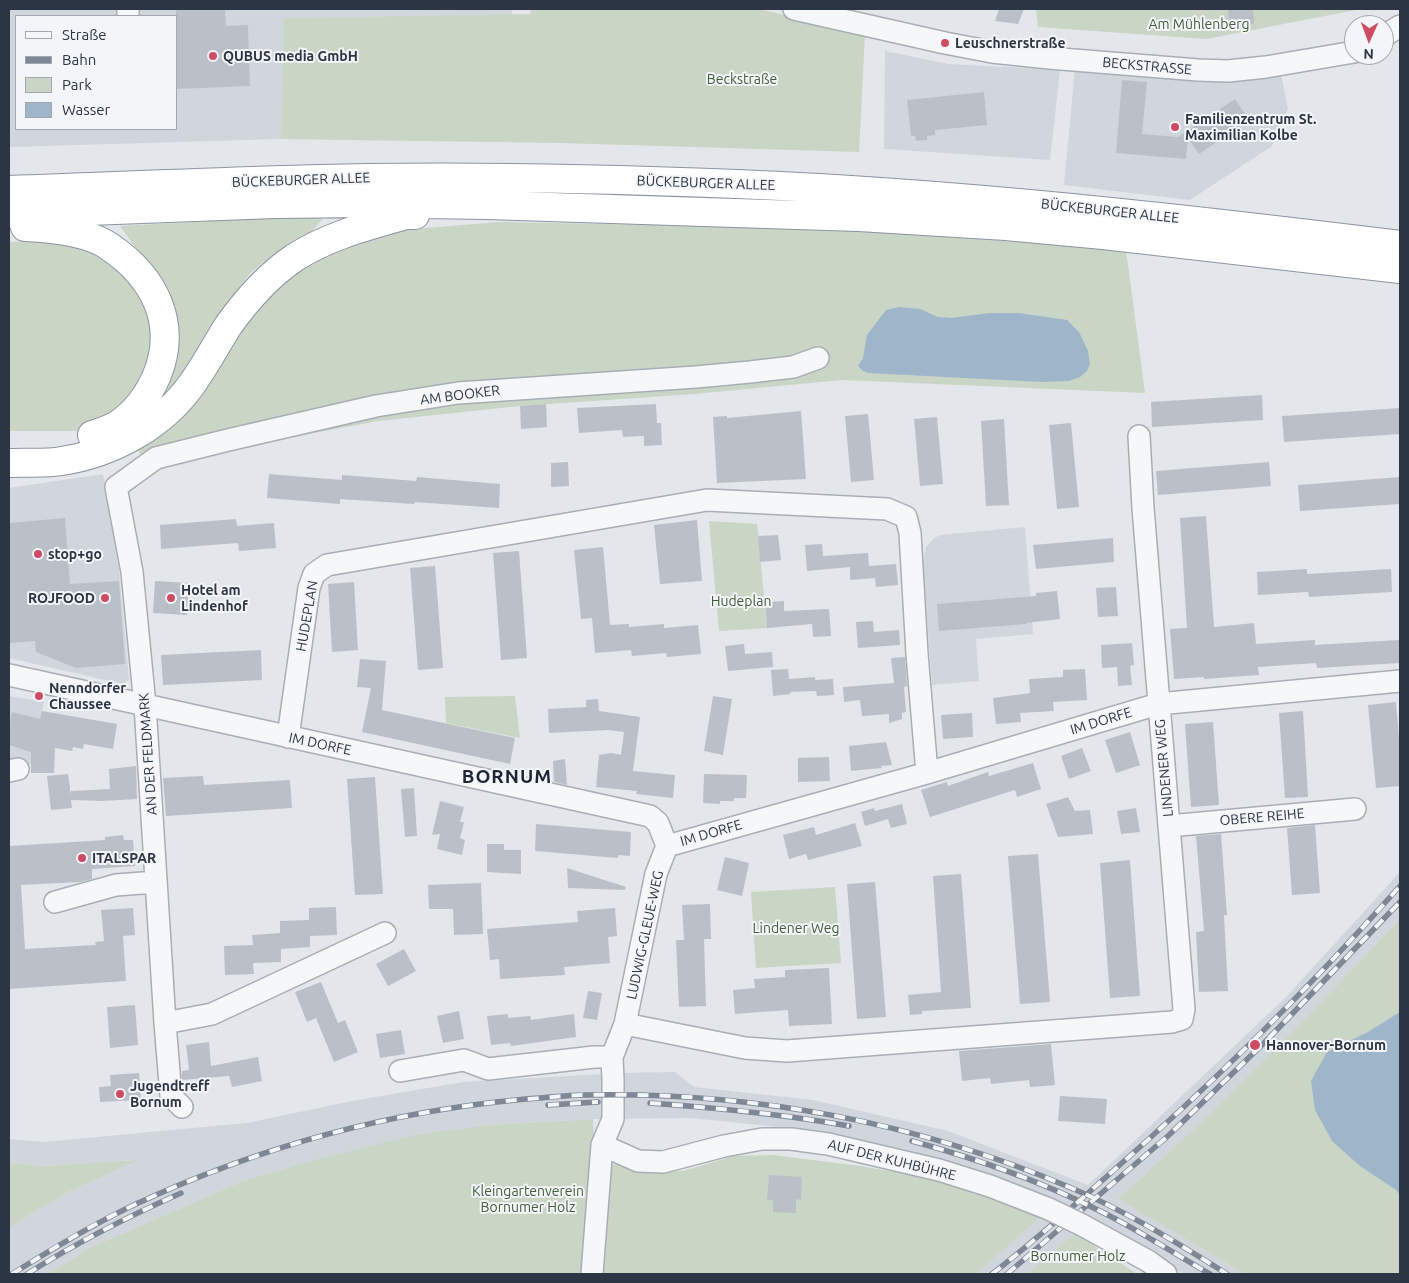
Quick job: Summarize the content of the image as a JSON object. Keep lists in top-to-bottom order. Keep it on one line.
{"streets":{"highway":["BÜCKEBURGER ALLEE"],"street":["BECKSTRASSE","AM BOOKER","HUDEPLAN","IM DORFE","AN DER FELDMARK","LINDENER WEG","OBERE REIHE","LUDWIG-GLEUE-WEG","AUF DER KUHBÜHRE"]},"crossings":[["AM BOOKER","AN DER FELDMARK"],["HUDEPLAN","IM DORFE"],["IM DORFE","AN DER FELDMARK"],["IM DORFE","LINDENER WEG"],["IM DORFE","LUDWIG-GLEUE-WEG"],["LINDENER WEG","OBERE REIHE"],["LINDENER WEG","LUDWIG-GLEUE-WEG"]],"districts":["BORNUM"],"parks":["Am Mühlenberg","Beckstraße","Hudeplan","Lindener Weg","Kleingartenverein Bornumer Holz","Bornumer Holz"],"places":["Leuschnerstraße","QUBUS media GmbH","Familienzentrum St. Maximilian Kolbe","stop+go","ROJFOOD","Hotel am Lindenhof","Nenndorfer Chaussee","ITALSPAR","Hannover-Bornum","Jugendtreff Bornum"],"legend":["Straße","Bahn","Park","Wasser"],"north":"bottom"}
